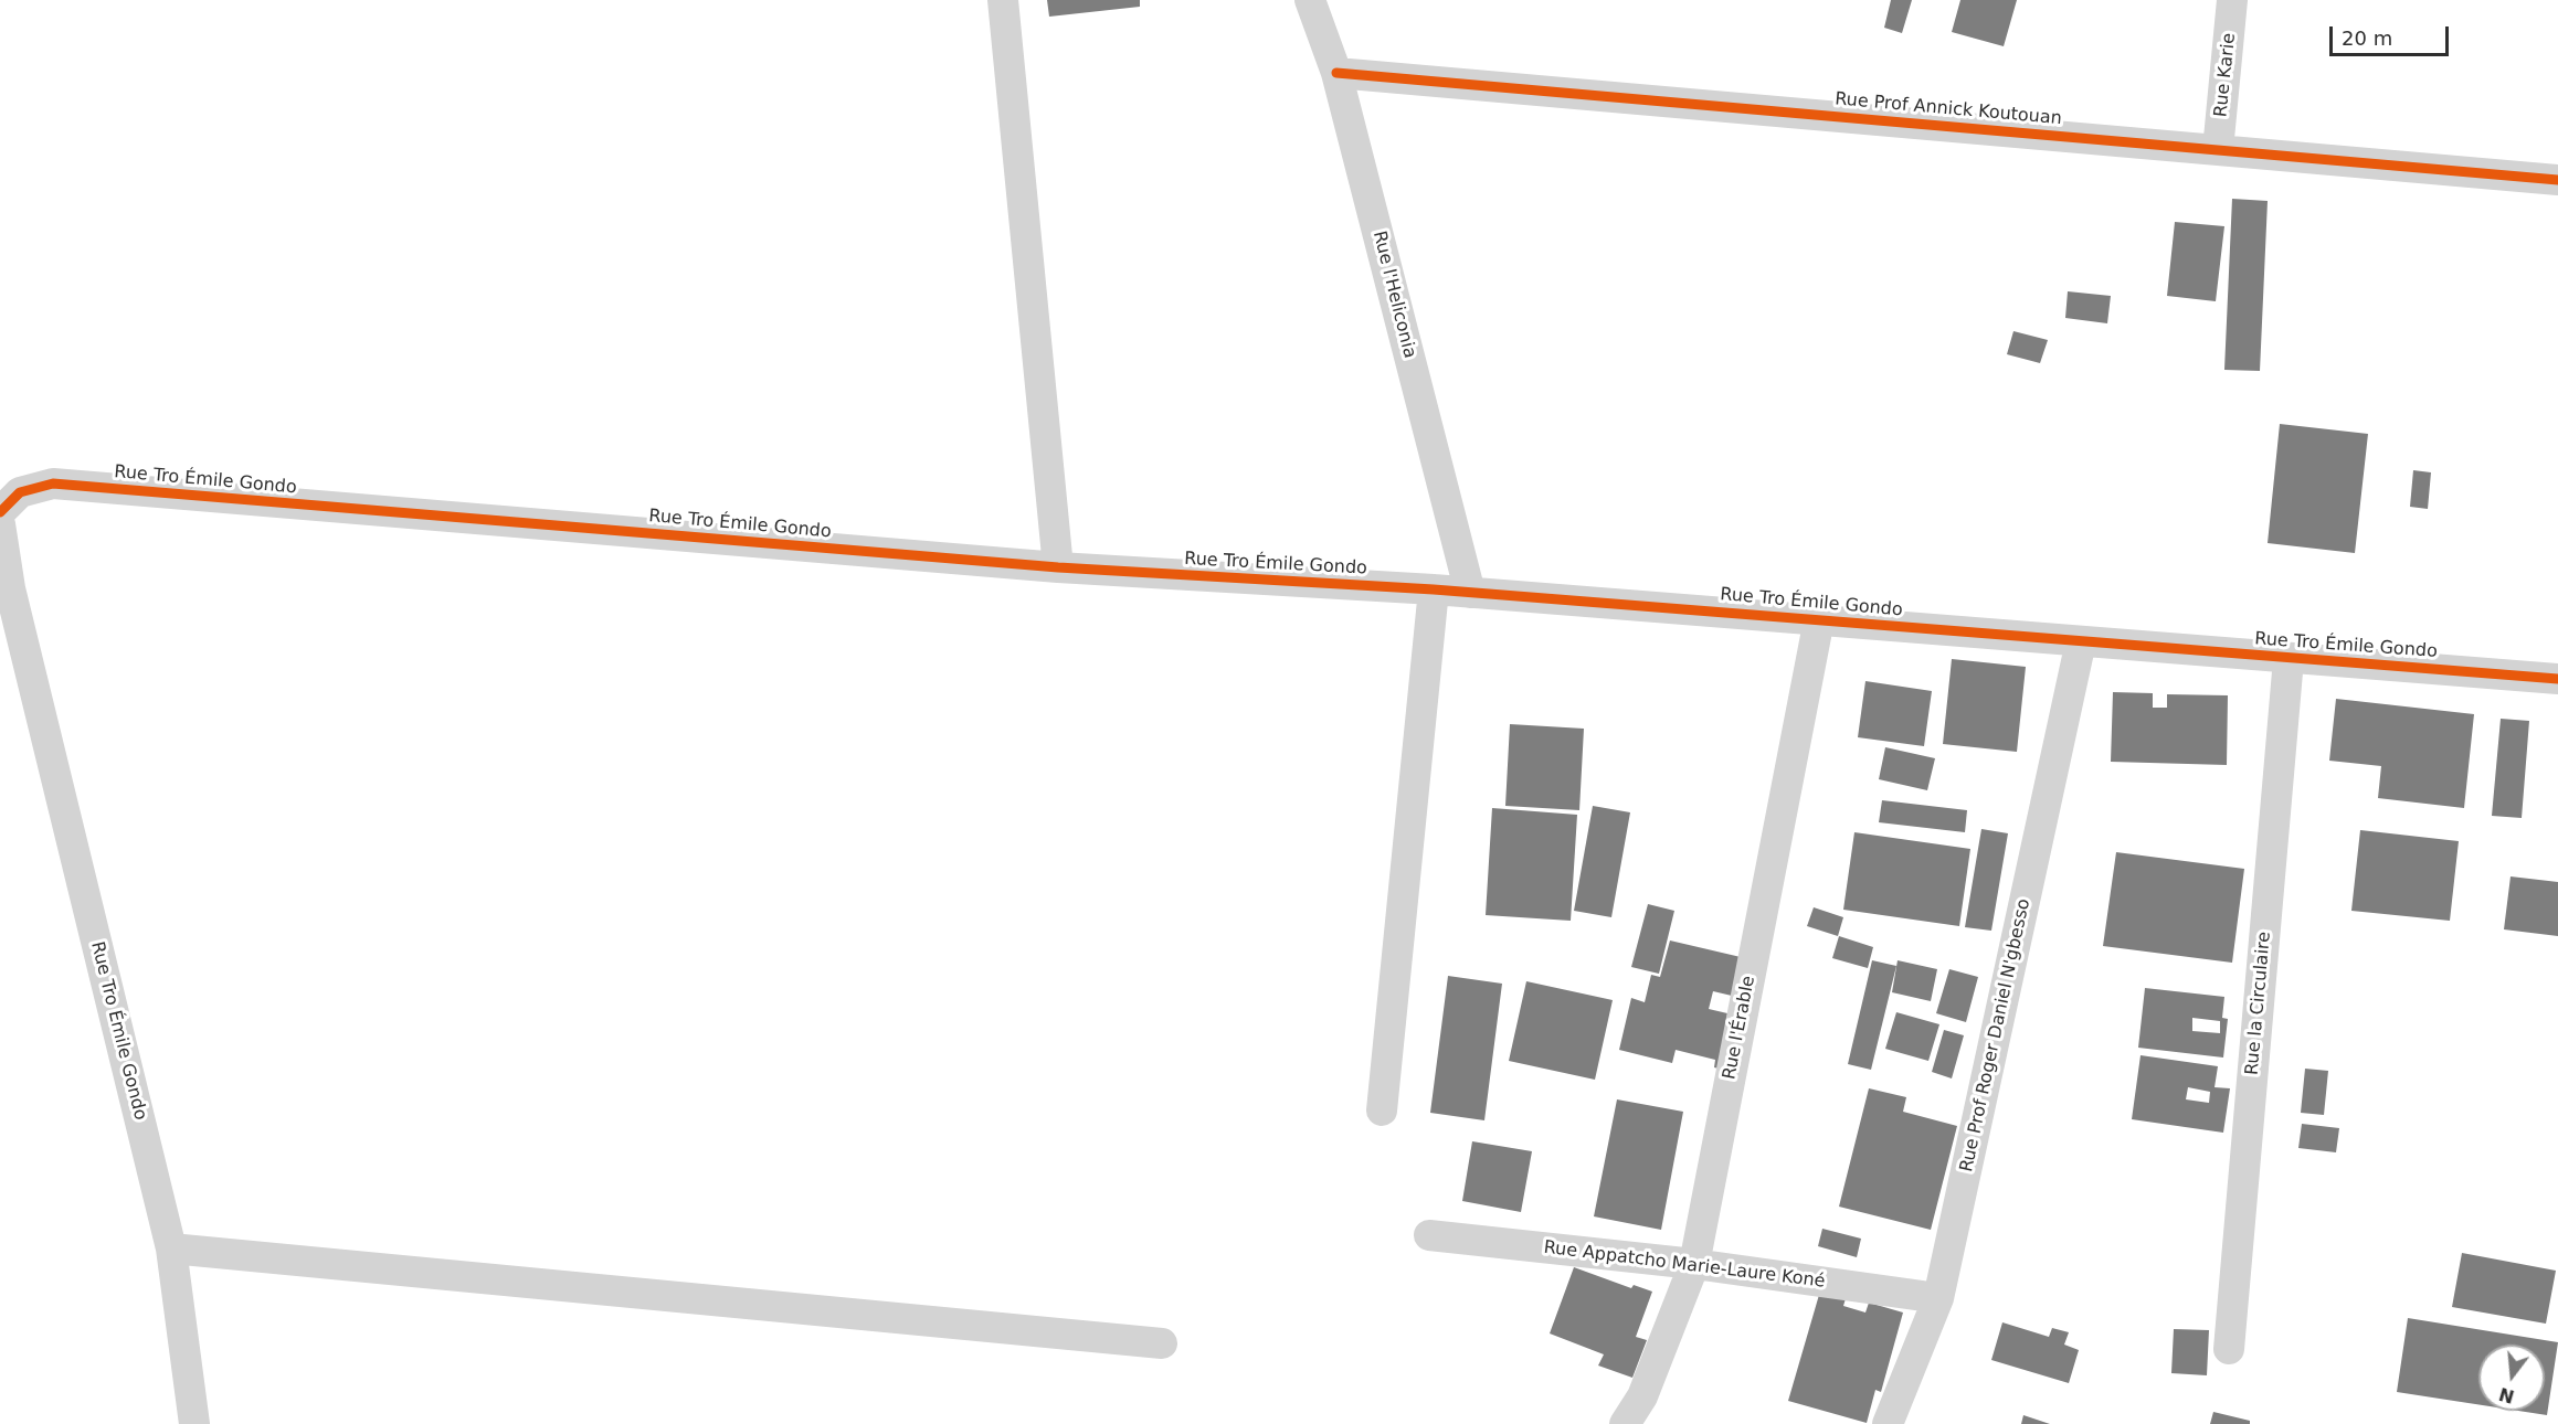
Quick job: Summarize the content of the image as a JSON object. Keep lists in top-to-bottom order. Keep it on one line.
{"streets":{"street":["Rue Karie","Rue Prof Annick Koutouan","Rue l'Heliconia","Rue Tro Émile Gondo","Rue la Circulaire","Rue l'Érable","Rue Prof Roger Daniel N'gbesso","Rue Appatcho Marie-Laure Koné"]},"crossings":[["Rue Karie","Rue Prof Annick Koutouan"],["Rue Prof Annick Koutouan","Rue l'Heliconia"],["Rue l'Heliconia","Rue Tro Émile Gondo"],["Rue Tro Émile Gondo","Rue la Circulaire"],["Rue Tro Émile Gondo","Rue l'Érable"],["Rue Tro Émile Gondo","Rue Prof Roger Daniel N'gbesso"],["Rue l'Érable","Rue Appatcho Marie-Laure Koné"],["Rue Prof Roger Daniel N'gbesso","Rue Appatcho Marie-Laure Koné"]],"scale_bar":"20 m","north":"bottom"}
